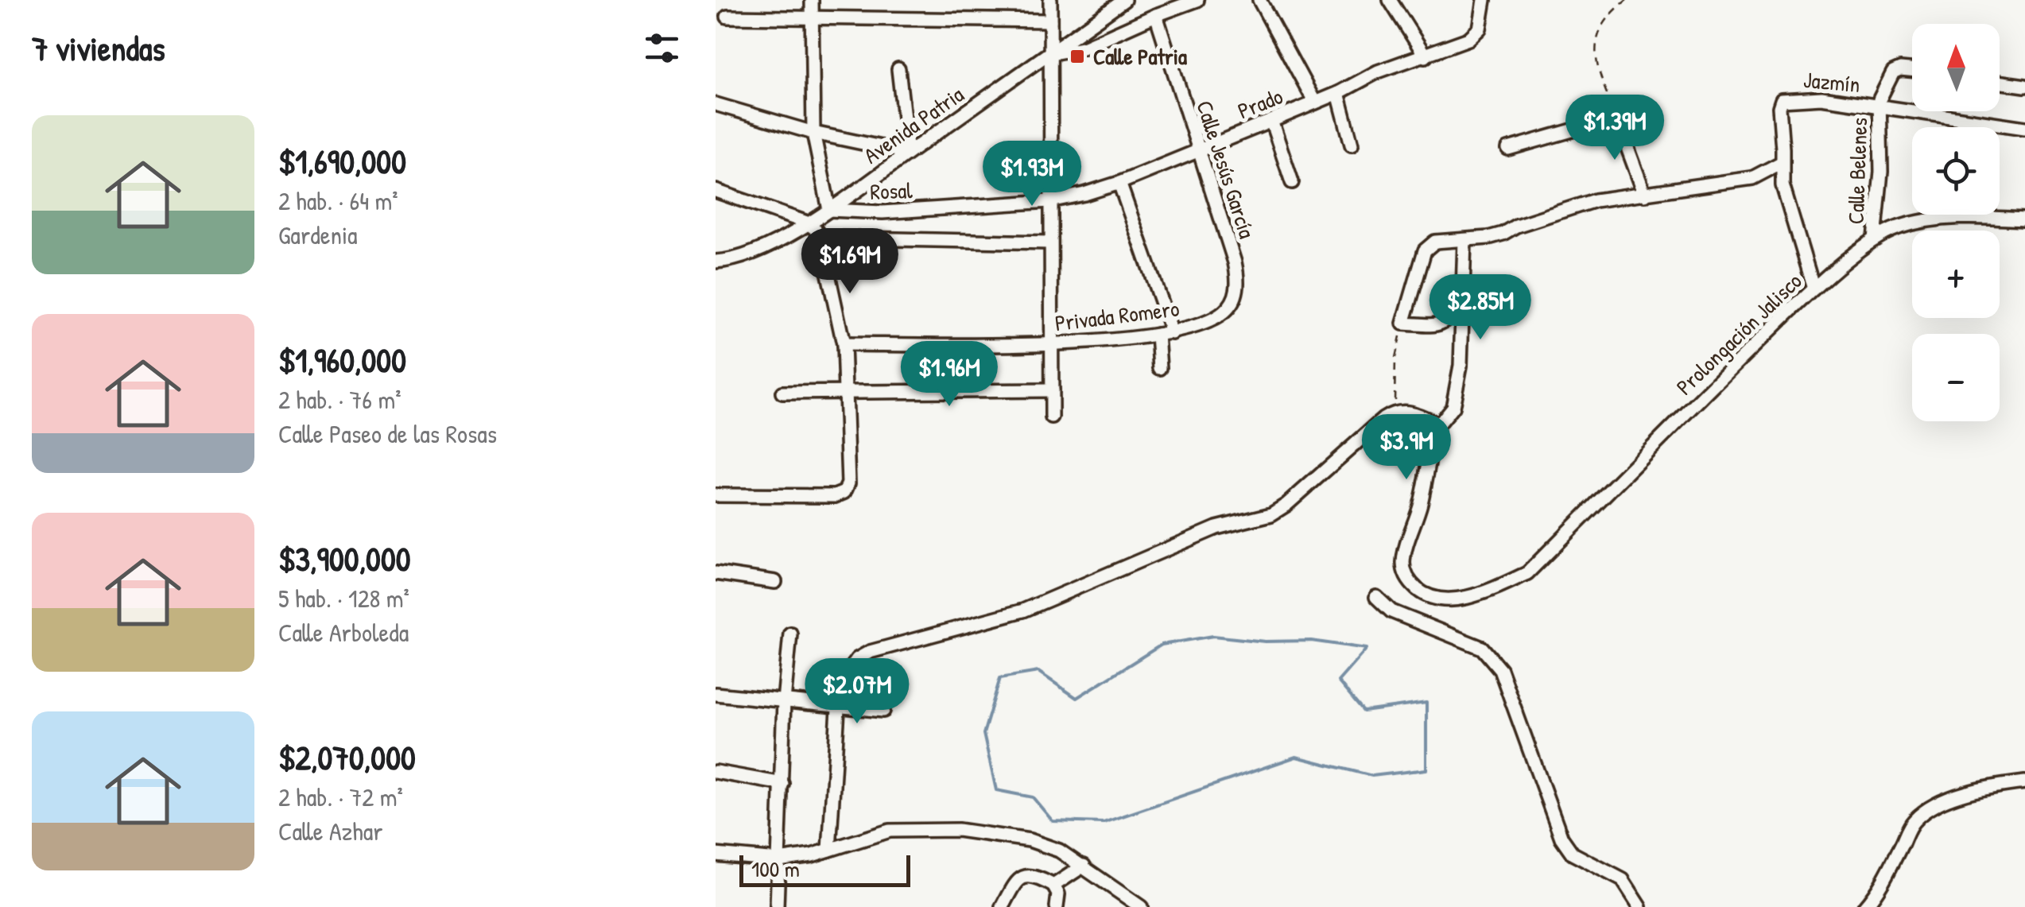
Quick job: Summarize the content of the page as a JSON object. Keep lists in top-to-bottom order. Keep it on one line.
{"streets":{"street":["Jazmín","Prado","Avenida Patria","Calle Jesús García","Calle Belenes","Rosal","Privada Romero","Prolongación Jalisco"]},"crossings":[["Jazmín","Calle Belenes"],["Prado","Calle Jesús García"],["Prado","Rosal"],["Avenida Patria","Rosal"],["Calle Jesús García","Privada Romero"],["Calle Belenes","Prolongación Jalisco"]],"places":{"transit":["Calle Patria"]},"scale_bar":"100 m","north":"top","page":{"heading":"7 viviendas","map_buttons":["+","−"],"price":["$1.39M","$1.93M","$1.69M","$2.85M","$1.96M","$3.9M","$2.07M"],"list":[{"name":"$1,690,000","note":"2 hab. · 64 m² · Gardenia"},{"name":"$1,960,000","note":"2 hab. · 76 m² · Calle Paseo de las Rosas"},{"name":"$3,900,000","note":"5 hab. · 128 m² · Calle Arboleda"},{"name":"$2,070,000","note":"2 hab. · 72 m² · Calle Azhar"}],"scale":"100 m"}}
